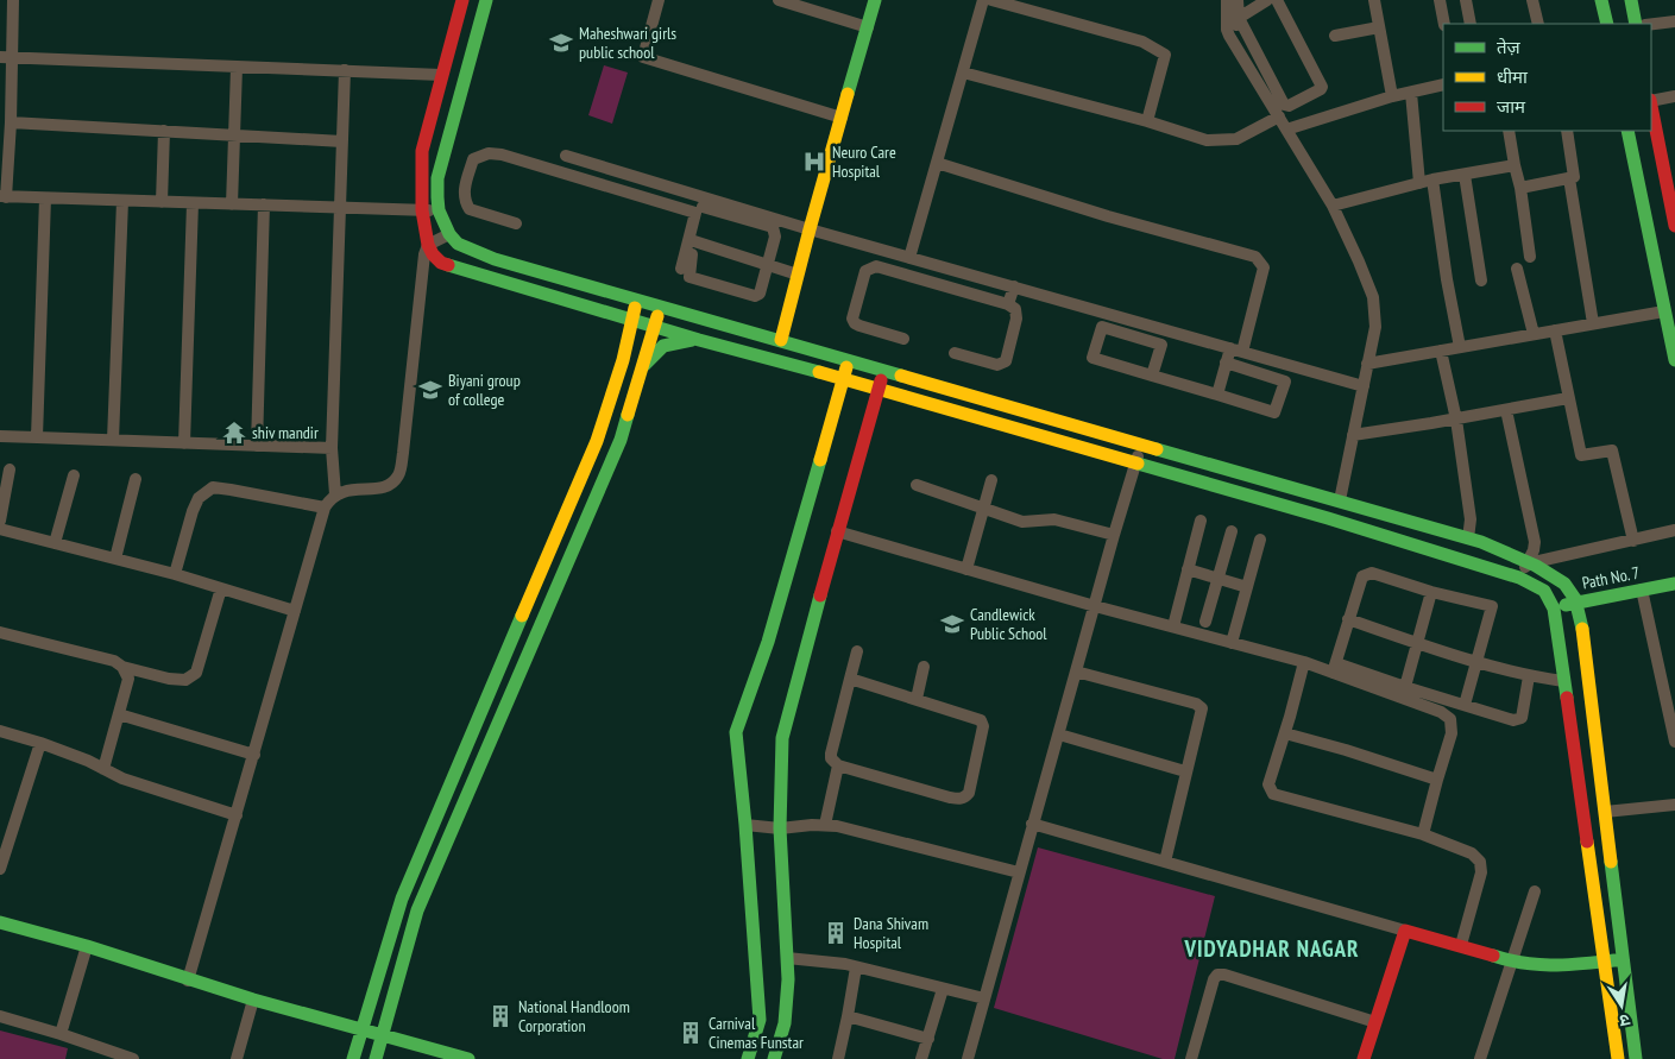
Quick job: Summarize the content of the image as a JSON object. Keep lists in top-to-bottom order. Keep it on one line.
{"streets":{"street":["Path No. 7"]},"districts":["VIDYADHAR NAGAR"],"places":{"school or university":["Maheshwari girls public school","Biyani group of college","Candlewick Public School"],"hospital":["Neuro Care Hospital"],"temple":["shiv mandir"],"building":["Dana Shivam Hospital","National Handloom Corporation","Carnival Cinemas Funstar"]},"legend":["तेज़","धीमा","जाम"],"north":"bottom"}
